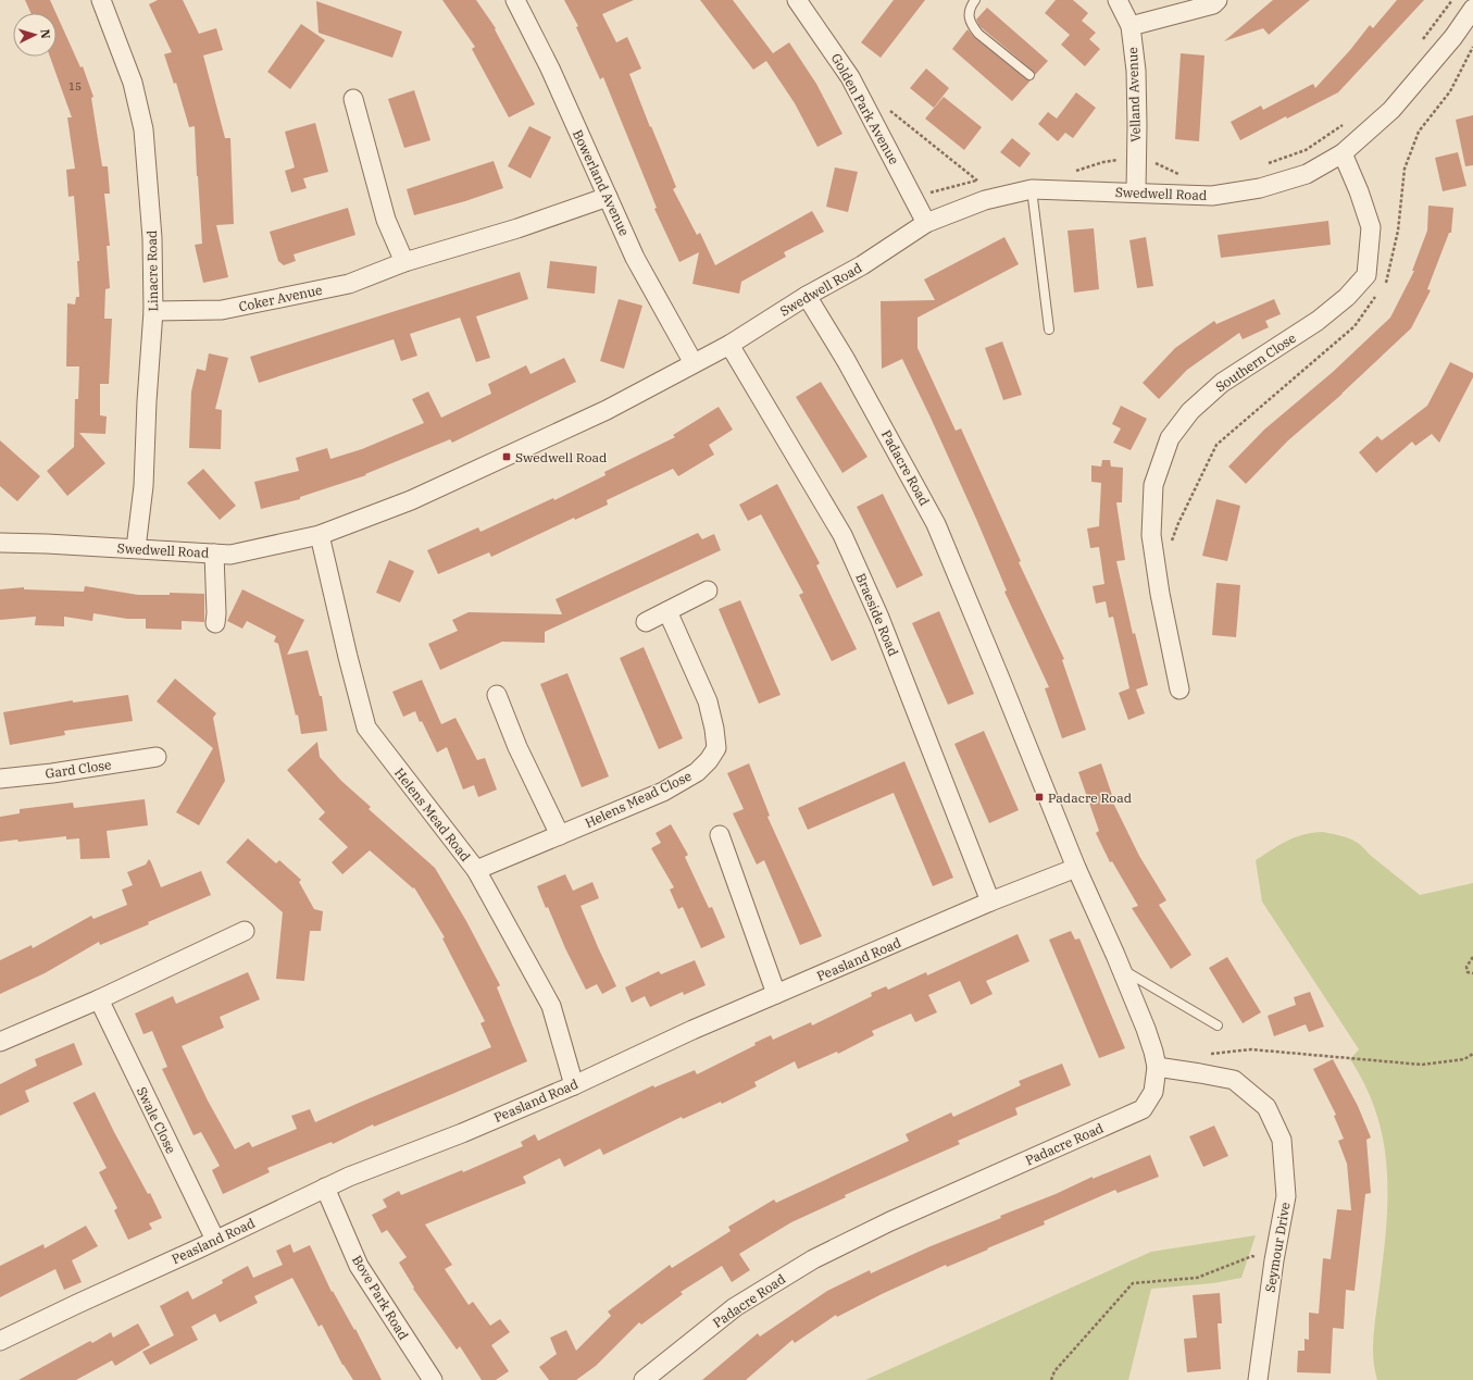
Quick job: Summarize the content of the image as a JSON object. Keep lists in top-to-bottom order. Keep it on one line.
{"streets":{"street":["Velland Avenue","Golden Park Avenue","Bowerland Avenue","Swedwell Road","Linacre Road","Coker Avenue","Southern Close","Padacre Road","Braeside Road","Gard Close","Helens Mead Close","Helens Mead Road","Peasland Road","Swale Close","Seymour Drive","Bove Park Road"]},"crossings":[["Velland Avenue","Swedwell Road"],["Golden Park Avenue","Swedwell Road"],["Bowerland Avenue","Swedwell Road"],["Bowerland Avenue","Coker Avenue"],["Swedwell Road","Linacre Road"],["Swedwell Road","Southern Close"],["Swedwell Road","Padacre Road"],["Swedwell Road","Braeside Road"],["Swedwell Road","Helens Mead Road"],["Linacre Road","Coker Avenue"],["Padacre Road","Peasland Road"],["Padacre Road","Seymour Drive"],["Braeside Road","Peasland Road"],["Helens Mead Close","Helens Mead Road"],["Helens Mead Road","Peasland Road"],["Peasland Road","Swale Close"],["Peasland Road","Bove Park Road"]],"places":{"transit":["Swedwell Road","Padacre Road"]},"house_numbers":["15"],"north":"right"}
